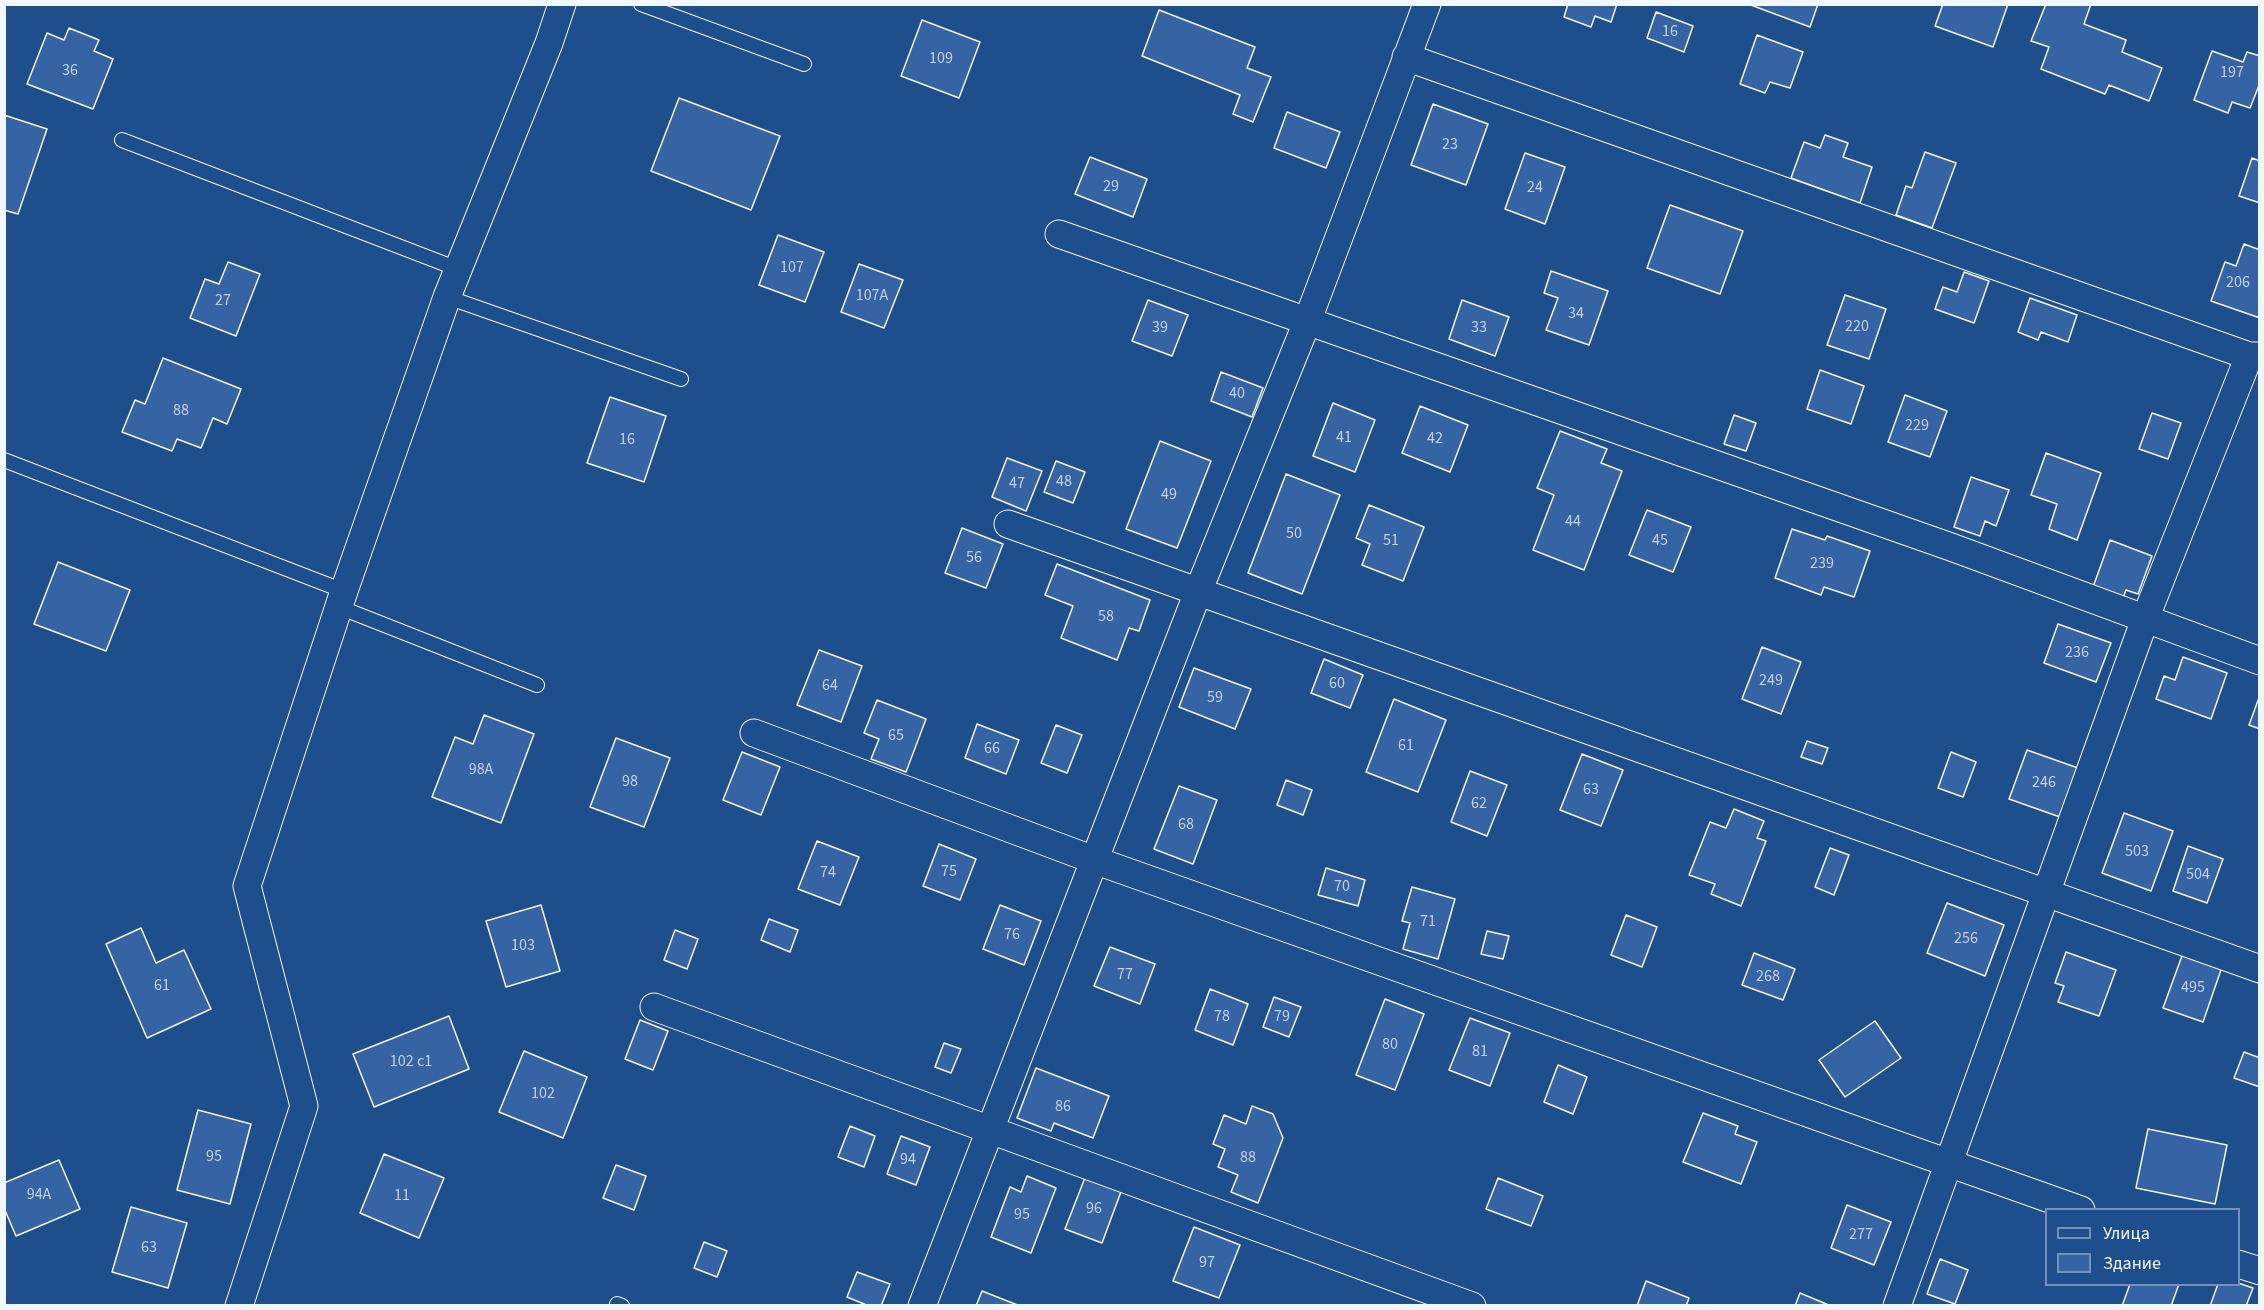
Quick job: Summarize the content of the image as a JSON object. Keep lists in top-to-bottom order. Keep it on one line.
{"house_numbers":["16","109","36","197","23","29","24","107","206","107А","27","34","220","39","33","40","88","229","41","42","16","48","47","49","44","50","51","45","56","239","58","236","249","60","64","59","65","61","66","98А","98","246","63","62","68","503","75","74","504","70","71","76","256","103","77","268","61","495","78","79","80","81","102 с1","102","86","95","88","94","94А","11","96","95","277","63","97"],"legend":["Улица","Здание"]}
